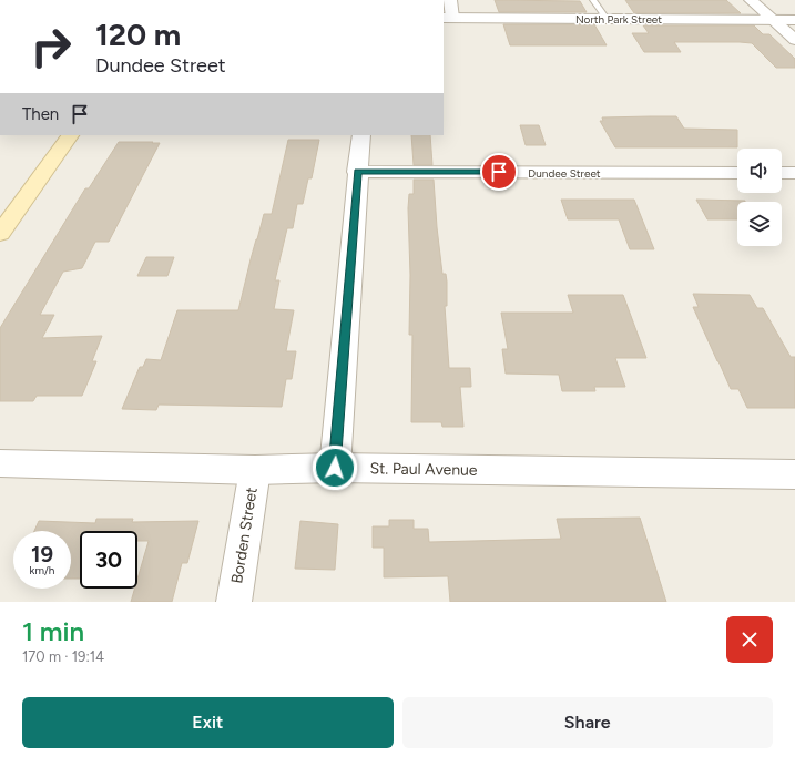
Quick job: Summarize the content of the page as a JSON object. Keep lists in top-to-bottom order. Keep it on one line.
{"streets":{"street":["North Park Street","Dundee Street","St. Paul Avenue","Borden Street"]},"crossings":[["St. Paul Avenue","Borden Street"]],"page":{"turn":["120 m","Dundee Street"],"then":"Then","speed":"19 km/h","limit":"30","heading":["1 min","170 m · 19:14"],"buttons":["Exit","Share"]}}
